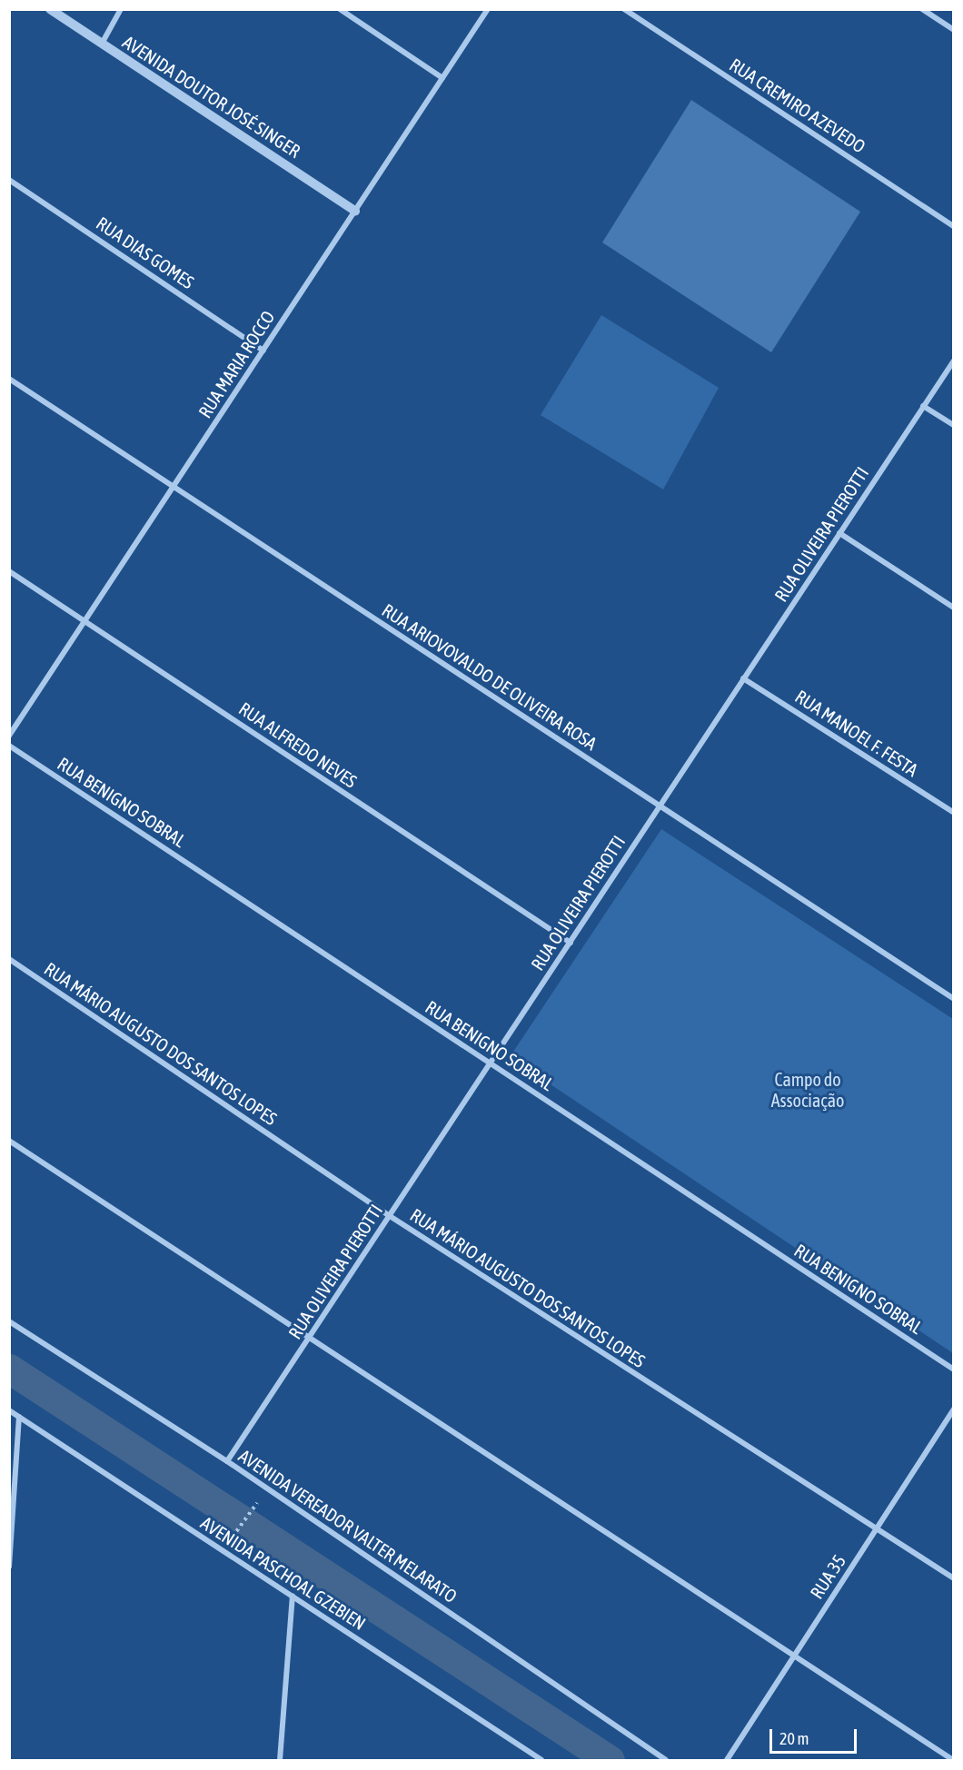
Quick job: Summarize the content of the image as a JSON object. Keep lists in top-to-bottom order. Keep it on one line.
{"streets":{"street":["AVENIDA DOUTOR JOSÉ SINGER","RUA CREMIRO AZEVEDO","RUA DIAS GOMES","RUA MARIA ROCCO","RUA OLIVEIRA PIEROTTI","RUA ARIOVOVALDO DE OLIVEIRA ROSA","RUA MANOEL F. FESTA","RUA ALFREDO NEVES","RUA BENIGNO SOBRAL","RUA MÁRIO AUGUSTO DOS SANTOS LOPES","AVENIDA VEREADOR VALTER MELARATO","AVENIDA PASCHOAL GZEBIEN","RUA 35"]},"crossings":[["AVENIDA DOUTOR JOSÉ SINGER","RUA MARIA ROCCO"],["RUA DIAS GOMES","RUA MARIA ROCCO"],["RUA MARIA ROCCO","RUA ARIOVOVALDO DE OLIVEIRA ROSA"],["RUA MARIA ROCCO","RUA ALFREDO NEVES"],["RUA OLIVEIRA PIEROTTI","RUA ARIOVOVALDO DE OLIVEIRA ROSA"],["RUA OLIVEIRA PIEROTTI","RUA MANOEL F. FESTA"],["RUA OLIVEIRA PIEROTTI","RUA ALFREDO NEVES"],["RUA OLIVEIRA PIEROTTI","RUA BENIGNO SOBRAL"],["RUA OLIVEIRA PIEROTTI","RUA MÁRIO AUGUSTO DOS SANTOS LOPES"],["RUA OLIVEIRA PIEROTTI","AVENIDA VEREADOR VALTER MELARATO"],["RUA MÁRIO AUGUSTO DOS SANTOS LOPES","RUA 35"]],"parks":["Campo do Associação"],"scale_bar":"20 m"}
